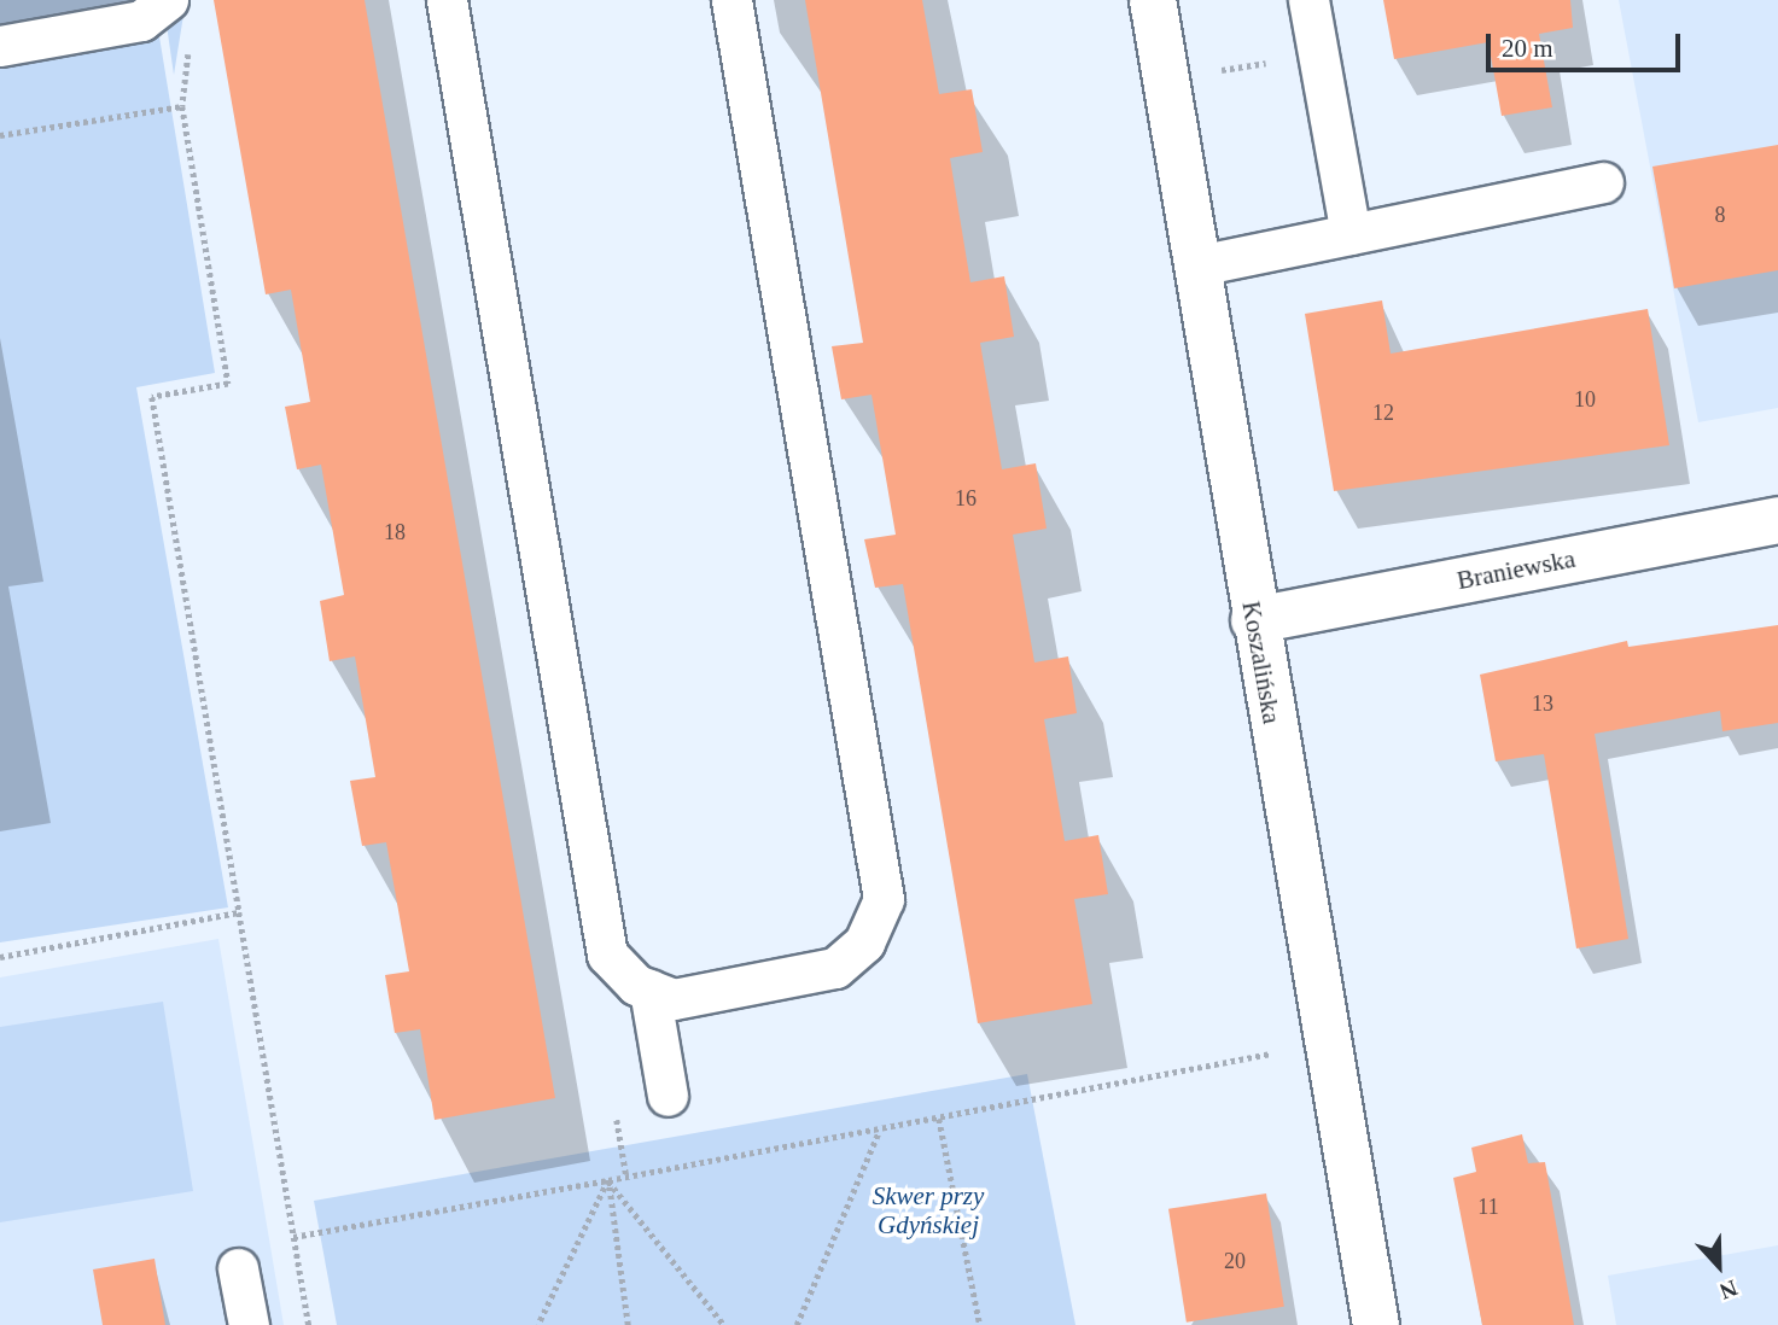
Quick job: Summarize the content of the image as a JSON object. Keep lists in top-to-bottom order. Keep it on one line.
{"streets":{"street":["Braniewska","Koszalińska"]},"crossings":[["Braniewska","Koszalińska"]],"parks":["Skwer przy Gdyńskiej"],"house_numbers":["8","10","12","16","18","13","11","20"],"scale_bar":"20 m","north":"bottom"}
